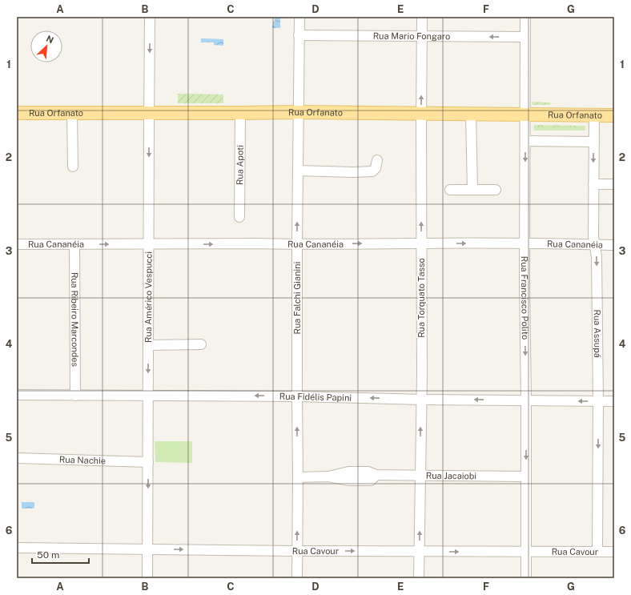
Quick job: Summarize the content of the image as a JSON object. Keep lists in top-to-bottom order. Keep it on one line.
{"streets":{"main road":["Rua Orfanato"],"street":["Rua Mario Fongaro","Rua Apoti","Rua Cananéia","Rua Américo Vespucci","Rua Falchi Gianini","Rua Torquato Tasso","Rua Francisco Polito","Rua Ribeiro Marcondes","Rua Assupá","Rua Fidélis Papini","Rua Nachie","Rua Jacaiobi","Rua Cavour"]},"crossings":[["Rua Mario Fongaro","Rua Falchi Gianini"],["Rua Mario Fongaro","Rua Torquato Tasso"],["Rua Mario Fongaro","Rua Francisco Polito"],["Rua Orfanato","Rua Apoti"],["Rua Orfanato","Rua Américo Vespucci"],["Rua Orfanato","Rua Falchi Gianini"],["Rua Orfanato","Rua Torquato Tasso"],["Rua Orfanato","Rua Francisco Polito"],["Rua Orfanato","Rua Assupá"],["Rua Cananéia","Rua Américo Vespucci"],["Rua Cananéia","Rua Falchi Gianini"],["Rua Cananéia","Rua Torquato Tasso"],["Rua Cananéia","Rua Francisco Polito"],["Rua Cananéia","Rua Ribeiro Marcondes"],["Rua Cananéia","Rua Assupá"],["Rua Américo Vespucci","Rua Fidélis Papini"],["Rua Américo Vespucci","Rua Nachie"],["Rua Américo Vespucci","Rua Cavour"],["Rua Falchi Gianini","Rua Fidélis Papini"],["Rua Falchi Gianini","Rua Jacaiobi"],["Rua Falchi Gianini","Rua Cavour"],["Rua Torquato Tasso","Rua Fidélis Papini"],["Rua Torquato Tasso","Rua Jacaiobi"],["Rua Torquato Tasso","Rua Cavour"],["Rua Francisco Polito","Rua Fidélis Papini"],["Rua Francisco Polito","Rua Jacaiobi"],["Rua Francisco Polito","Rua Cavour"],["Rua Ribeiro Marcondes","Rua Fidélis Papini"],["Rua Assupá","Rua Fidélis Papini"],["Rua Assupá","Rua Cavour"]],"one_way":["Rua Mario Fongaro","Rua Cananéia","Rua Américo Vespucci","Rua Falchi Gianini","Rua Torquato Tasso","Rua Francisco Polito","Rua Assupá","Rua Fidélis Papini","Rua Cavour"],"scale_bar":"50 m","north":"top right","grid":{"columns":["A","B","C","D","E","F","G"],"rows":["1","2","3","4","5","6"]}}
